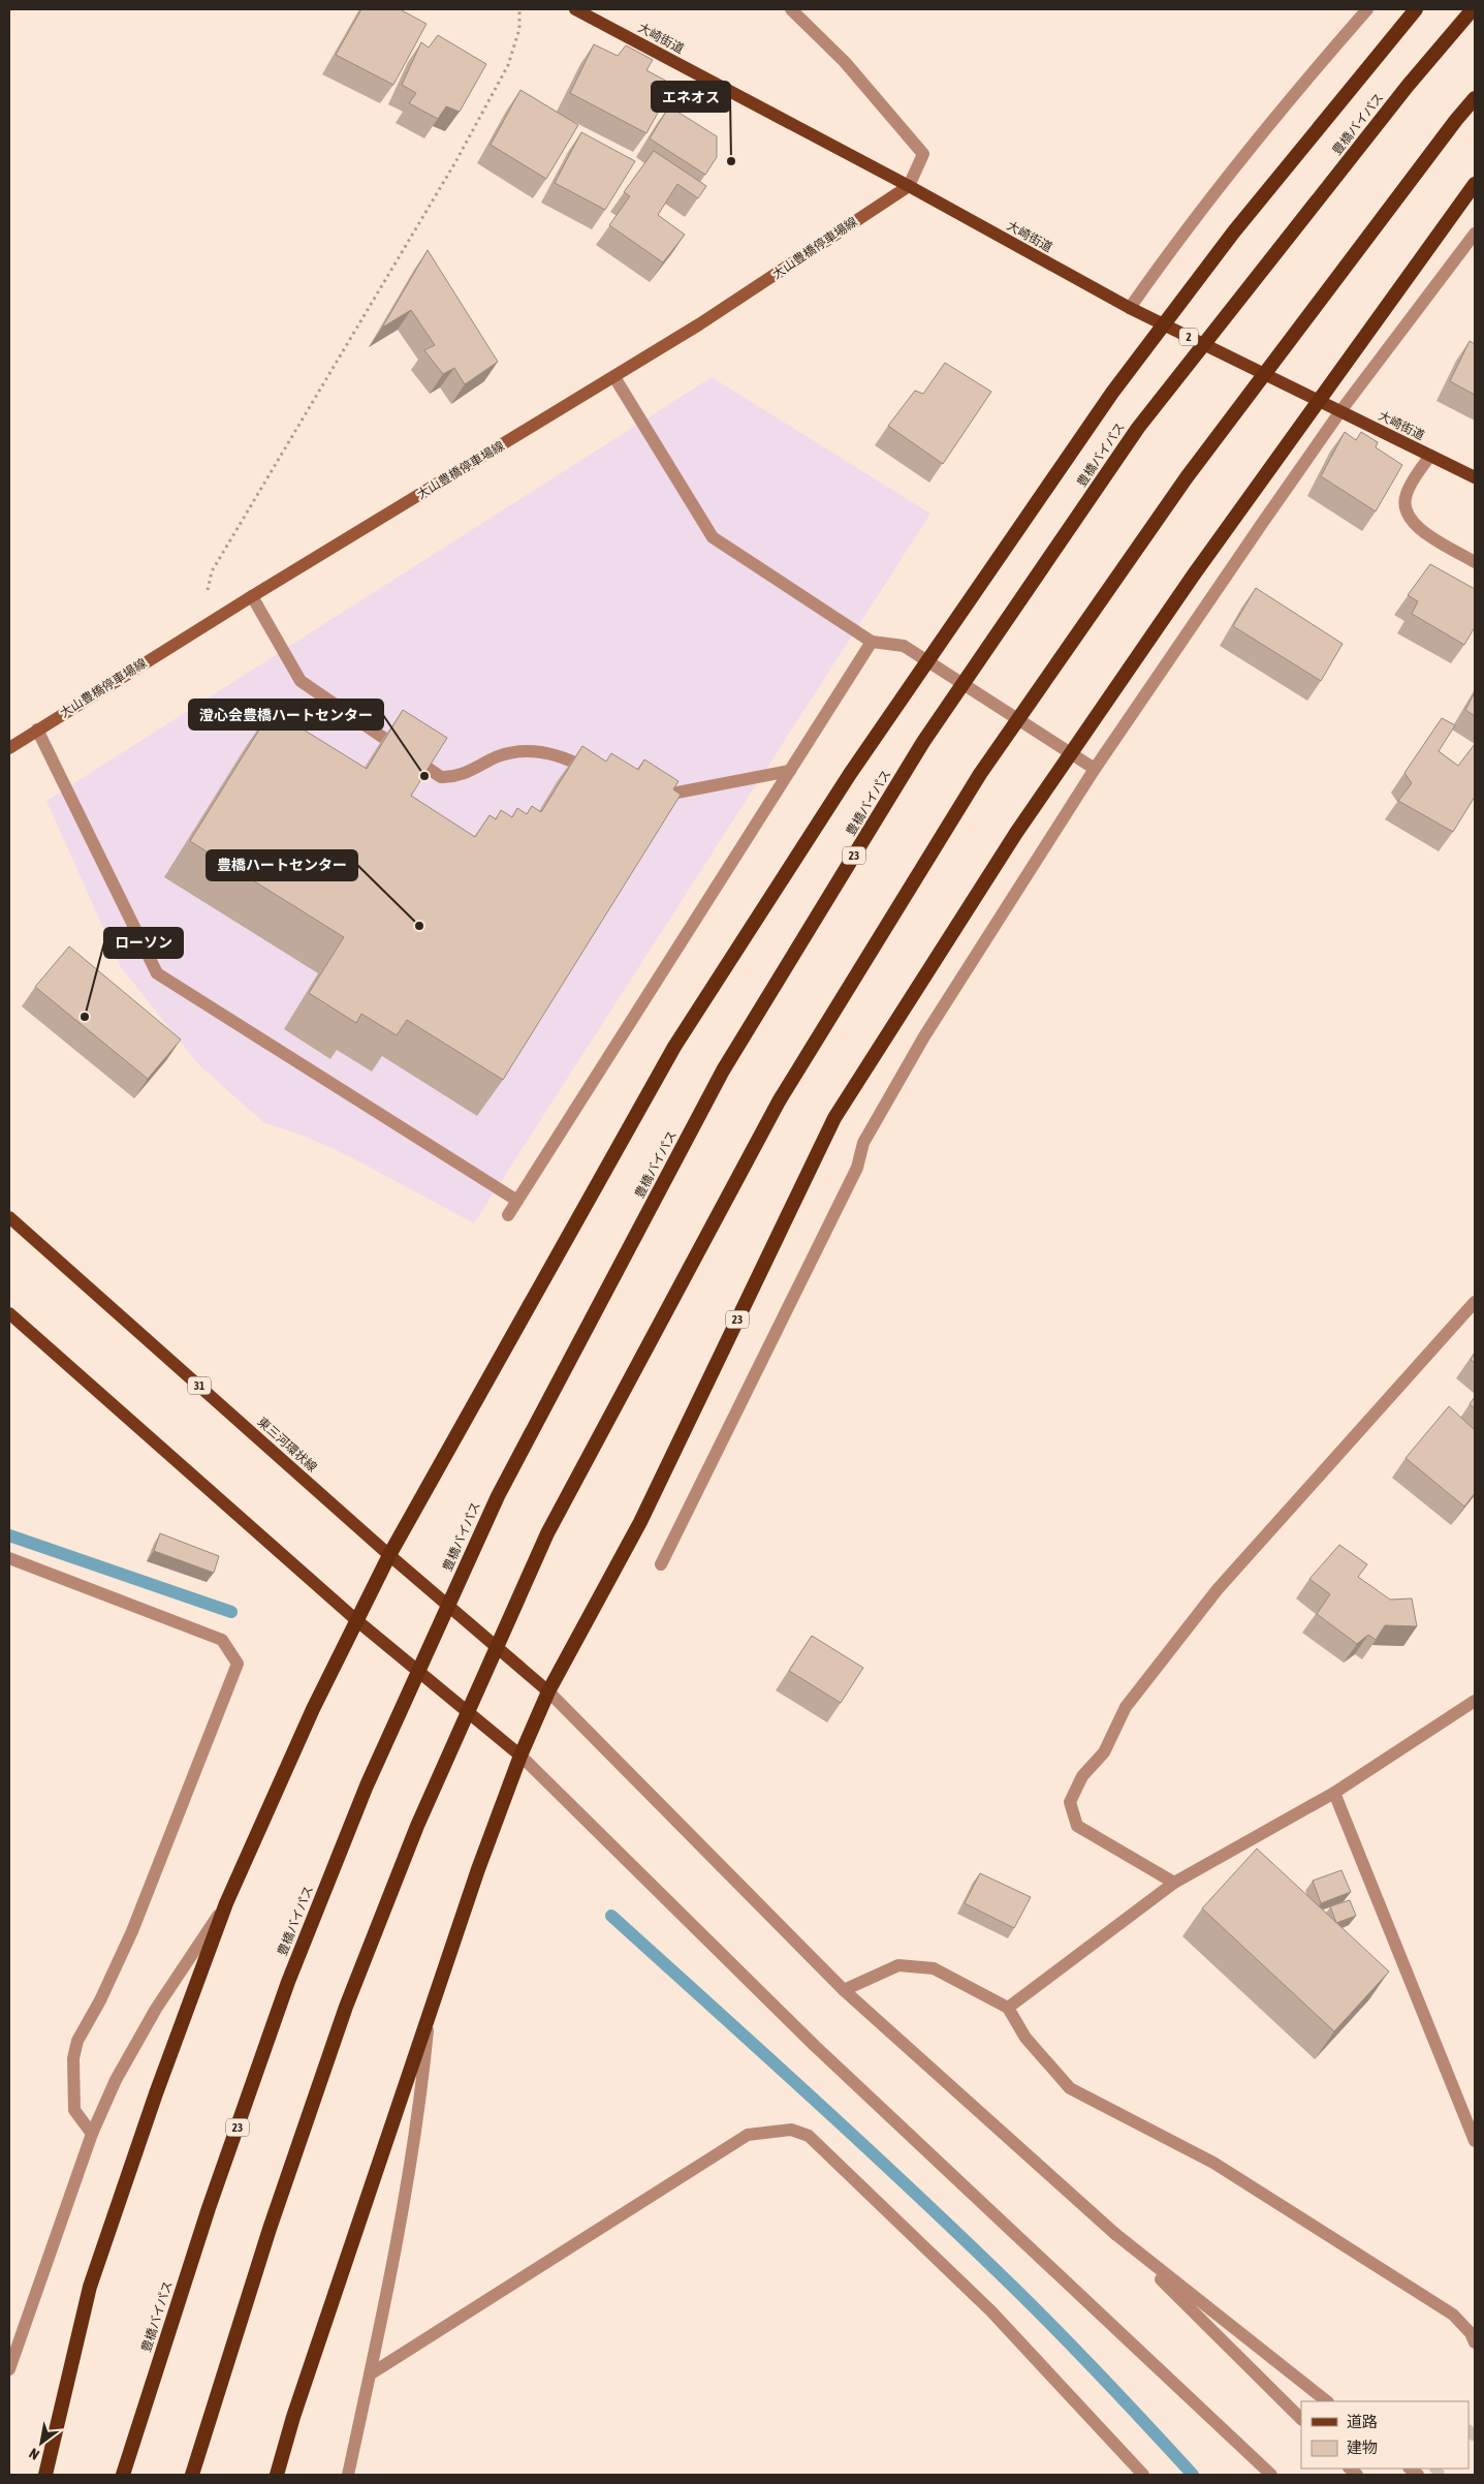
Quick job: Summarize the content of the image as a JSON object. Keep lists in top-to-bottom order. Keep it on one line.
{"streets":{"highway":["豊橋バイパス","23"],"main road":["大崎街道","大山豊橋停車場線","2","31","東三河環状線"]},"crossings":[["大崎街道","大山豊橋停車場線"],["23","東三河環状線"]],"places":["エネオス","澄心会豊橋ハートセンター","豊橋ハートセンター","ローソン"],"legend":["道路","建物"],"north":"bottom left"}
